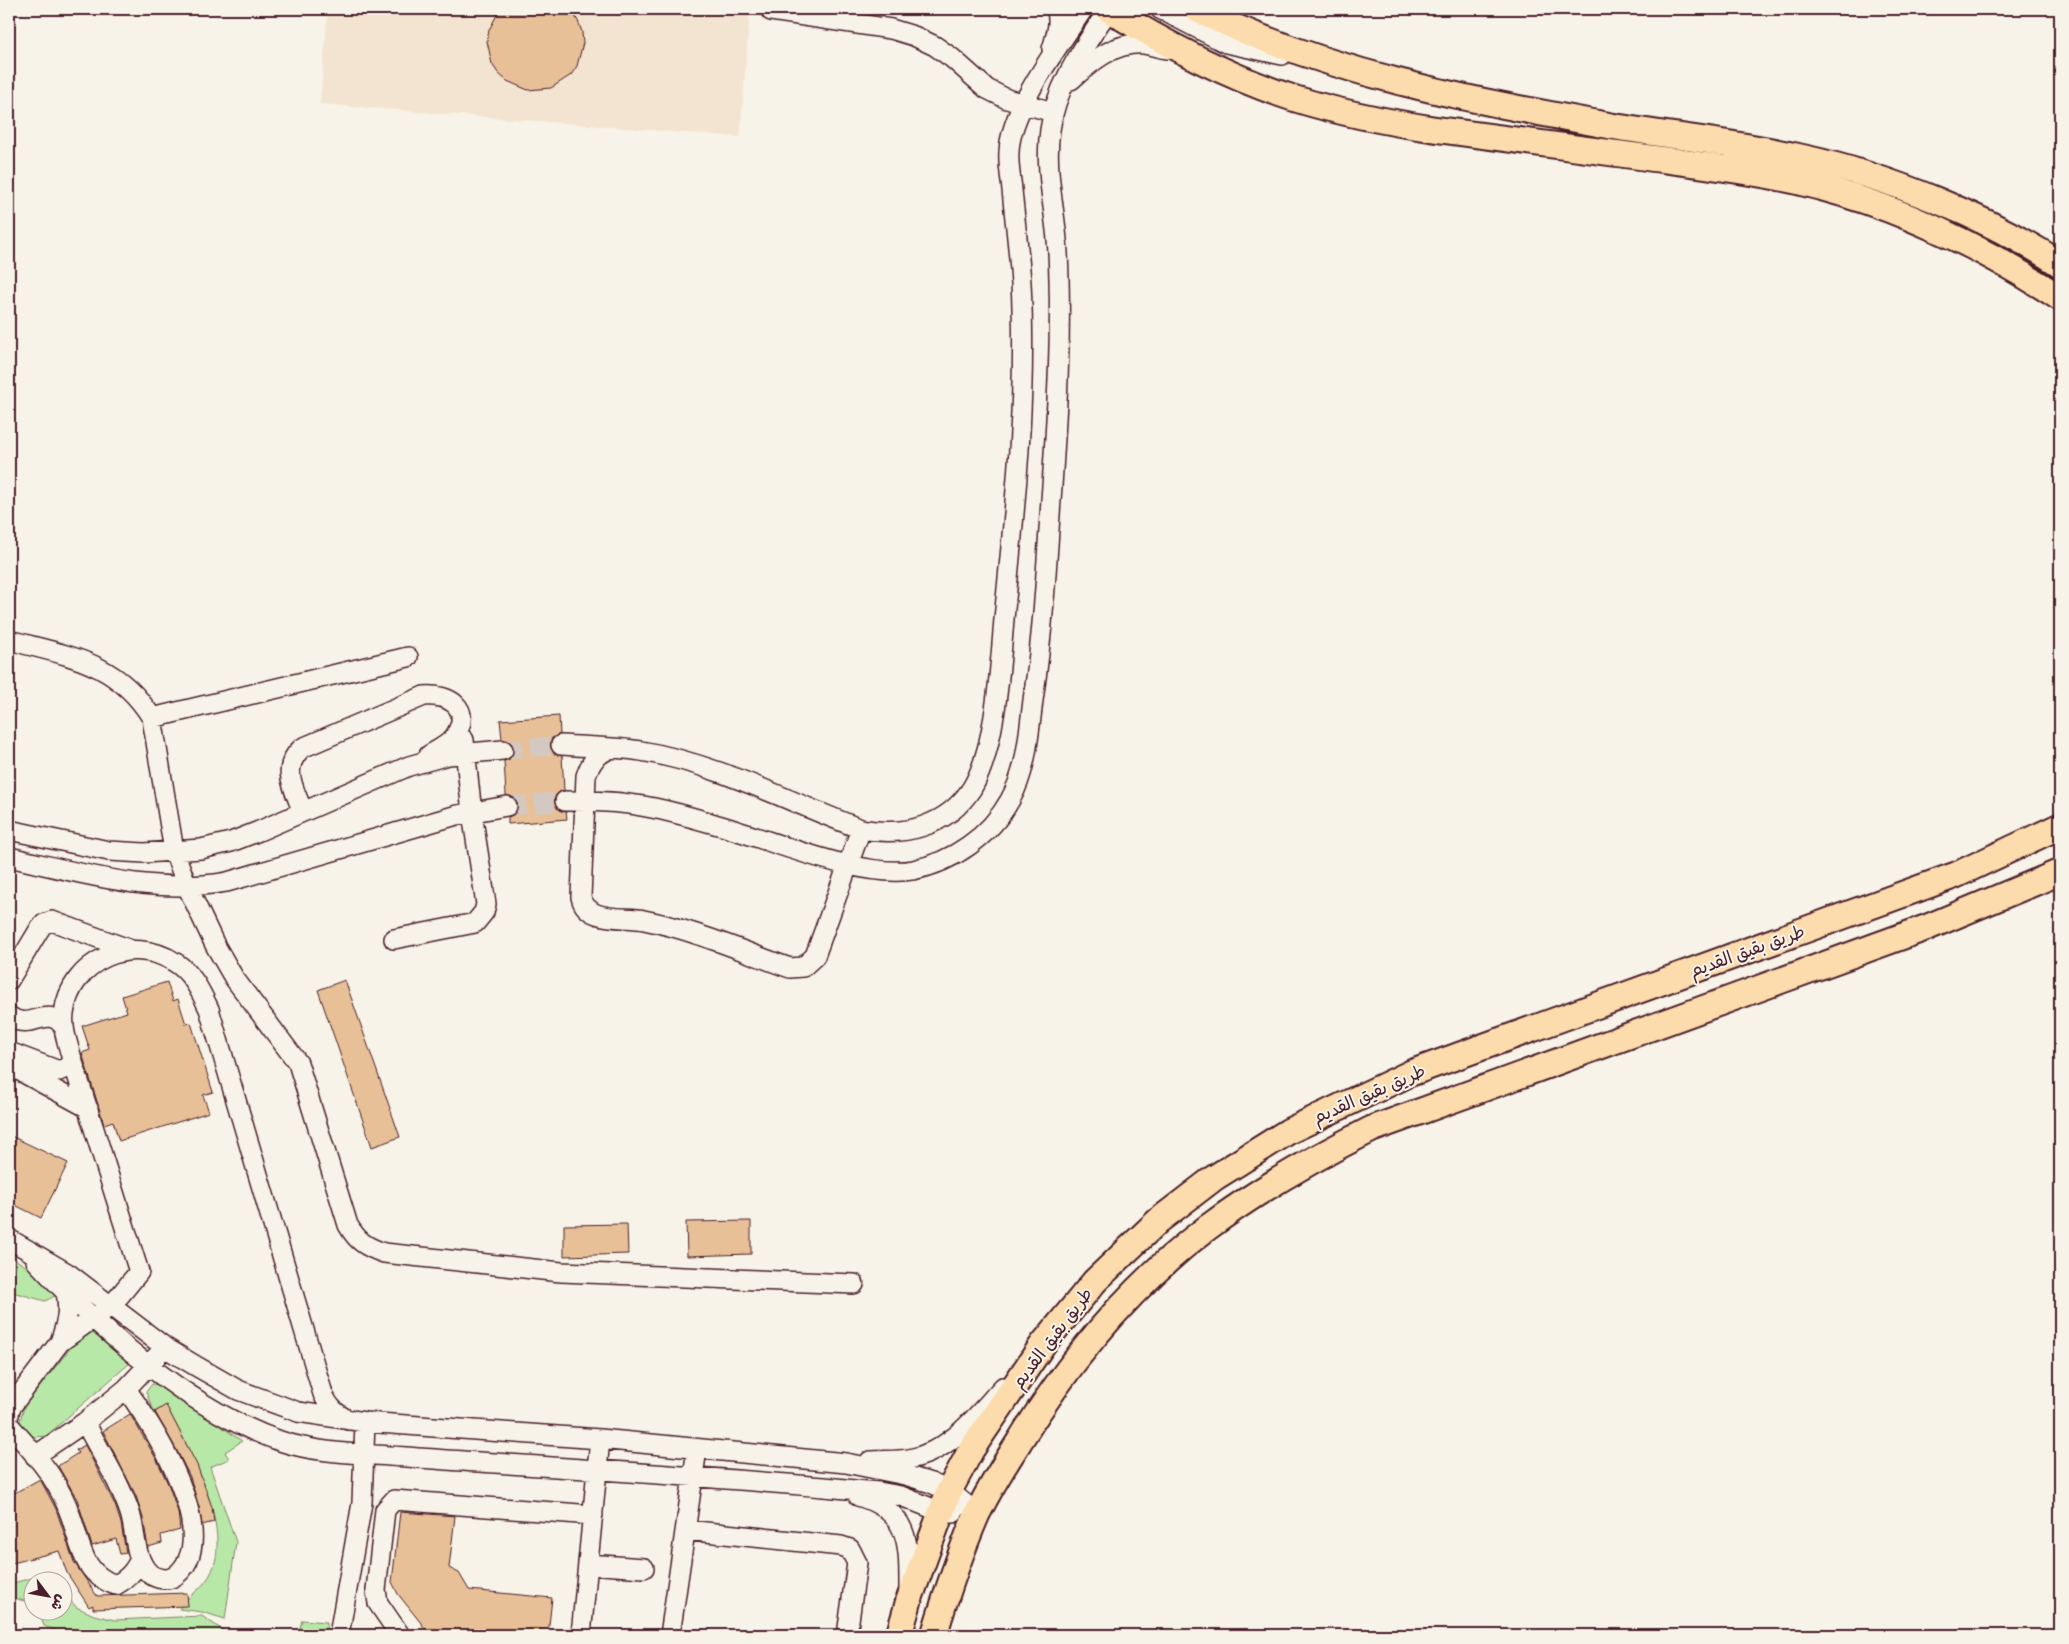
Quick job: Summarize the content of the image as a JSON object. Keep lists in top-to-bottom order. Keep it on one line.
{"streets":{"main road":["طريق بقيق القديم"]},"north":"bottom right"}
